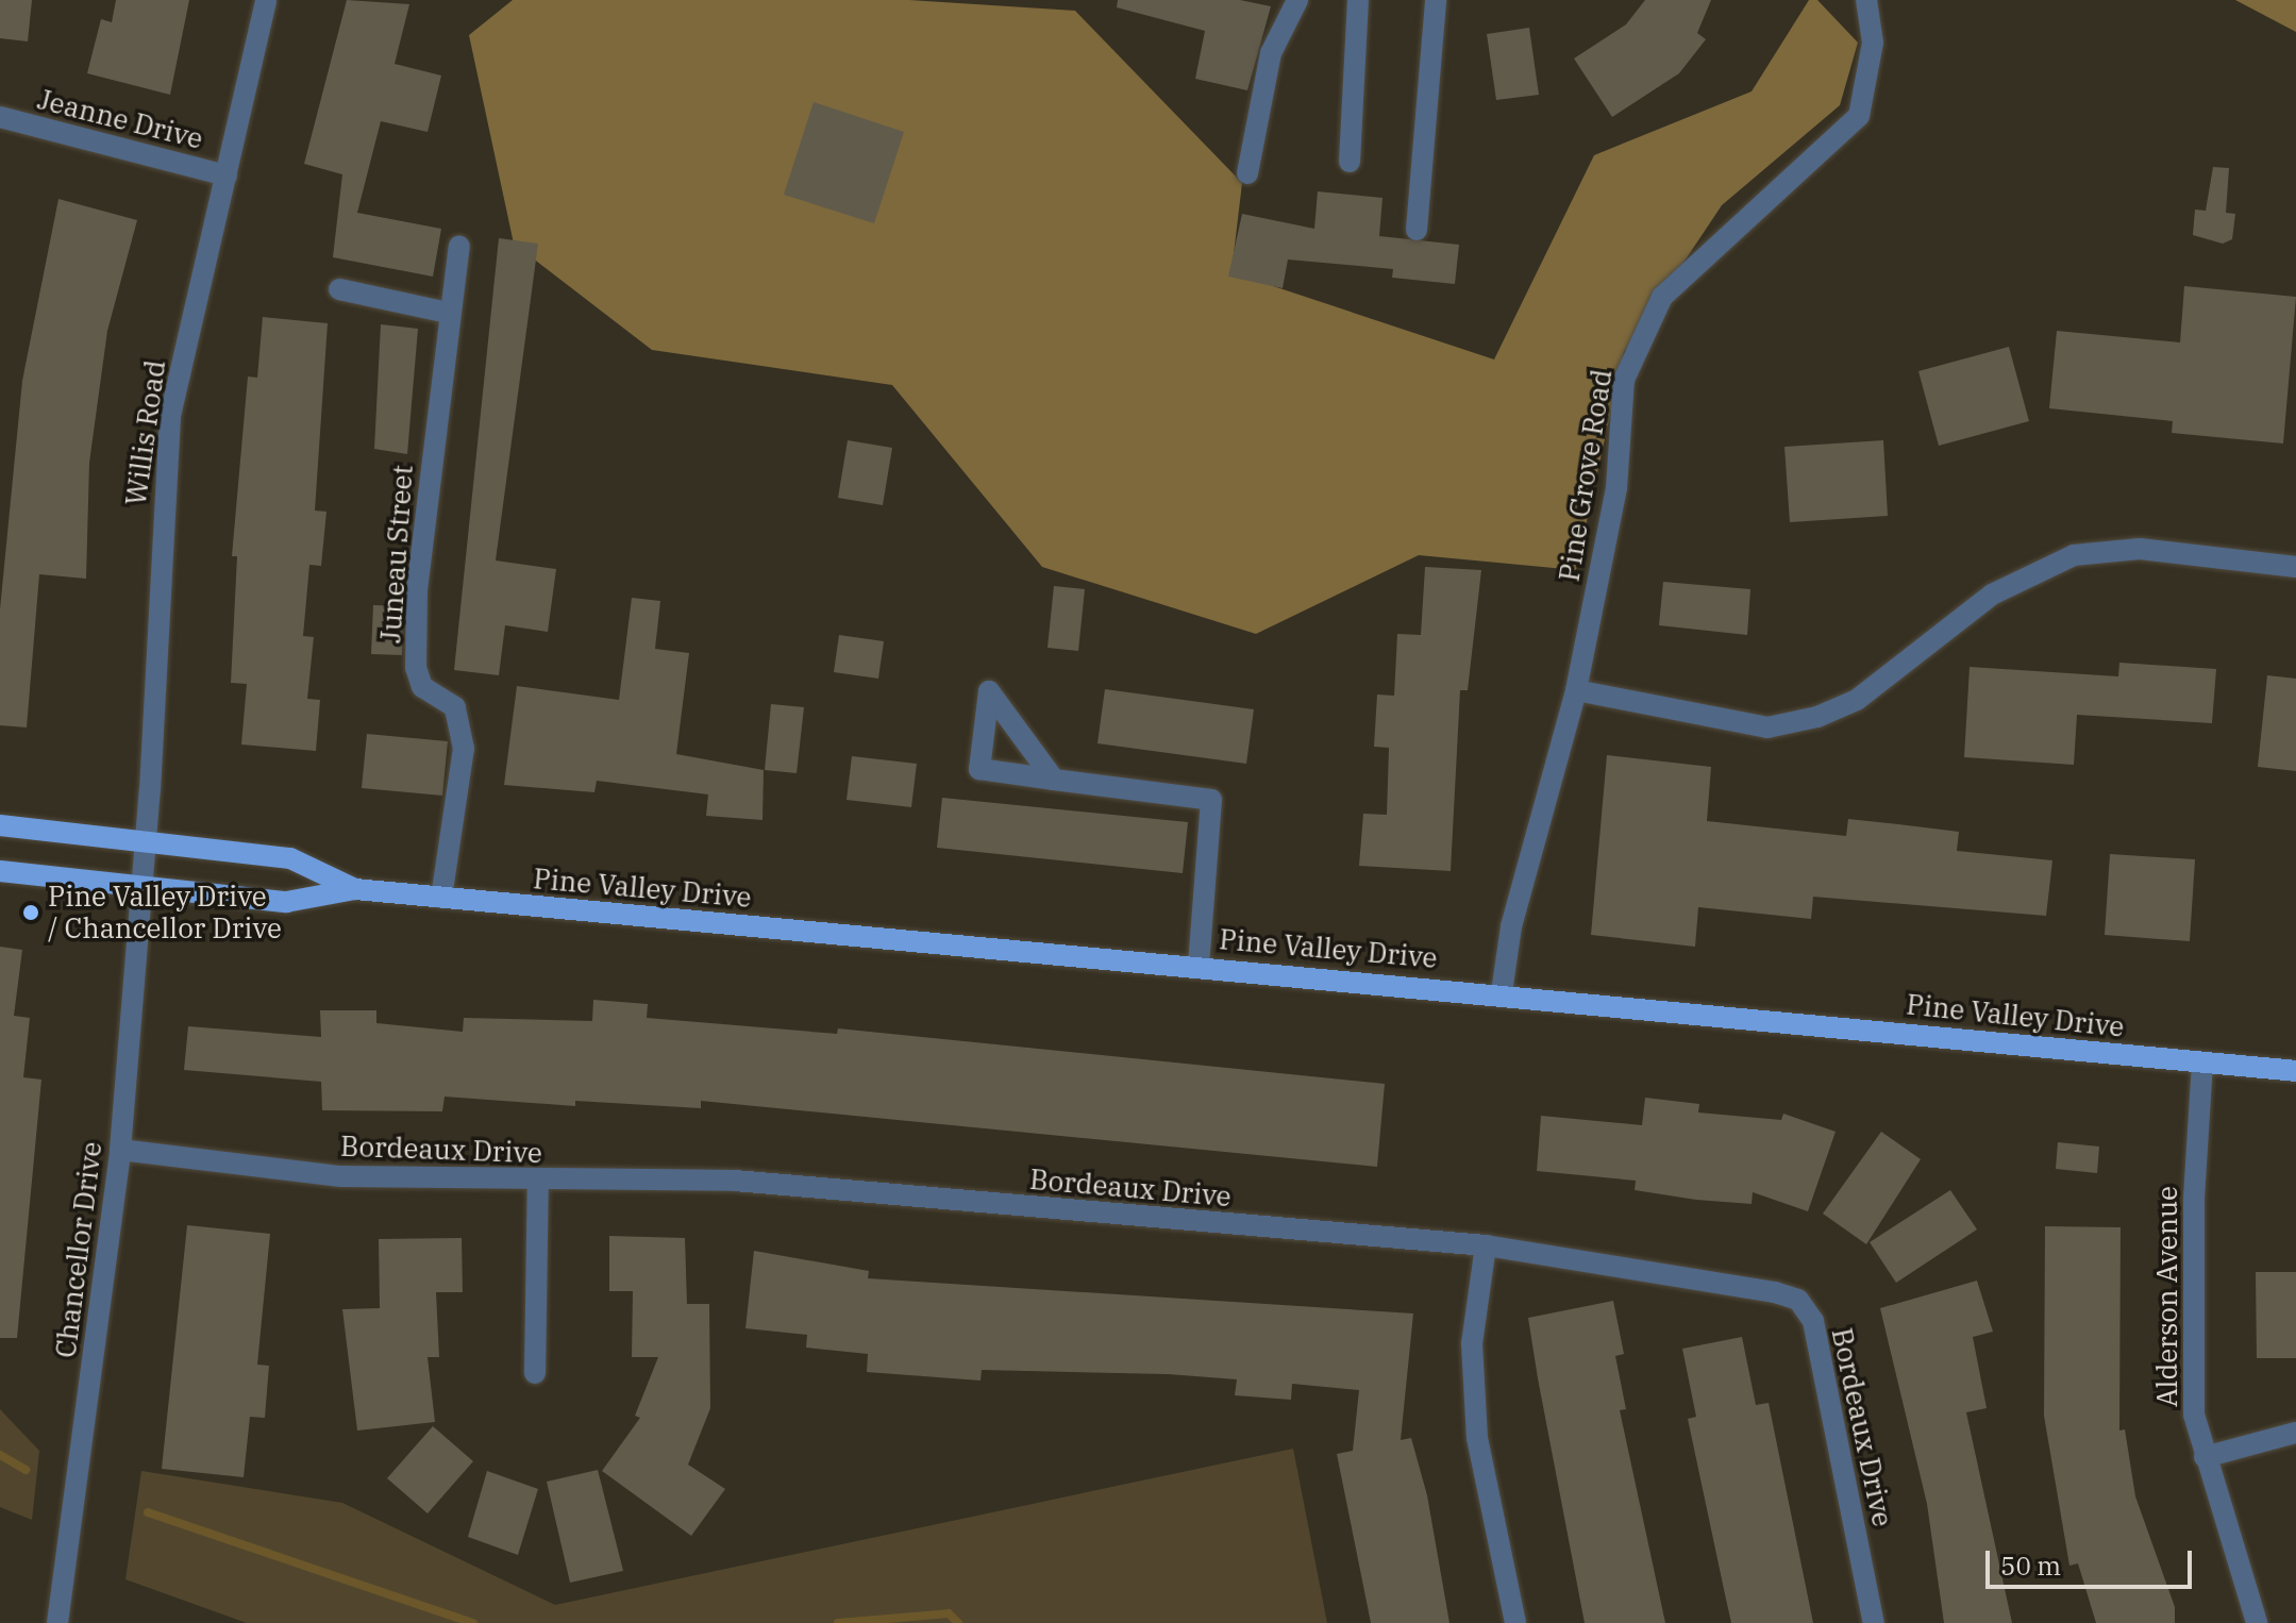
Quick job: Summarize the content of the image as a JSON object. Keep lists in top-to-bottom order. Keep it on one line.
{"streets":{"main road":["Pine Valley Drive"],"street":["Jeanne Drive","Willis Road","Pine Grove Road","Juneau Street","Bordeaux Drive","Chancellor Drive","Alderson Avenue"]},"crossings":[["Jeanne Drive","Willis Road"],["Willis Road","Pine Valley Drive"],["Willis Road","Chancellor Drive"],["Pine Grove Road","Pine Valley Drive"],["Juneau Street","Pine Valley Drive"],["Pine Valley Drive","Chancellor Drive"],["Pine Valley Drive","Alderson Avenue"],["Bordeaux Drive","Chancellor Drive"]],"places":["Pine Valley Drive / Chancellor Drive"],"scale_bar":"50 m"}
